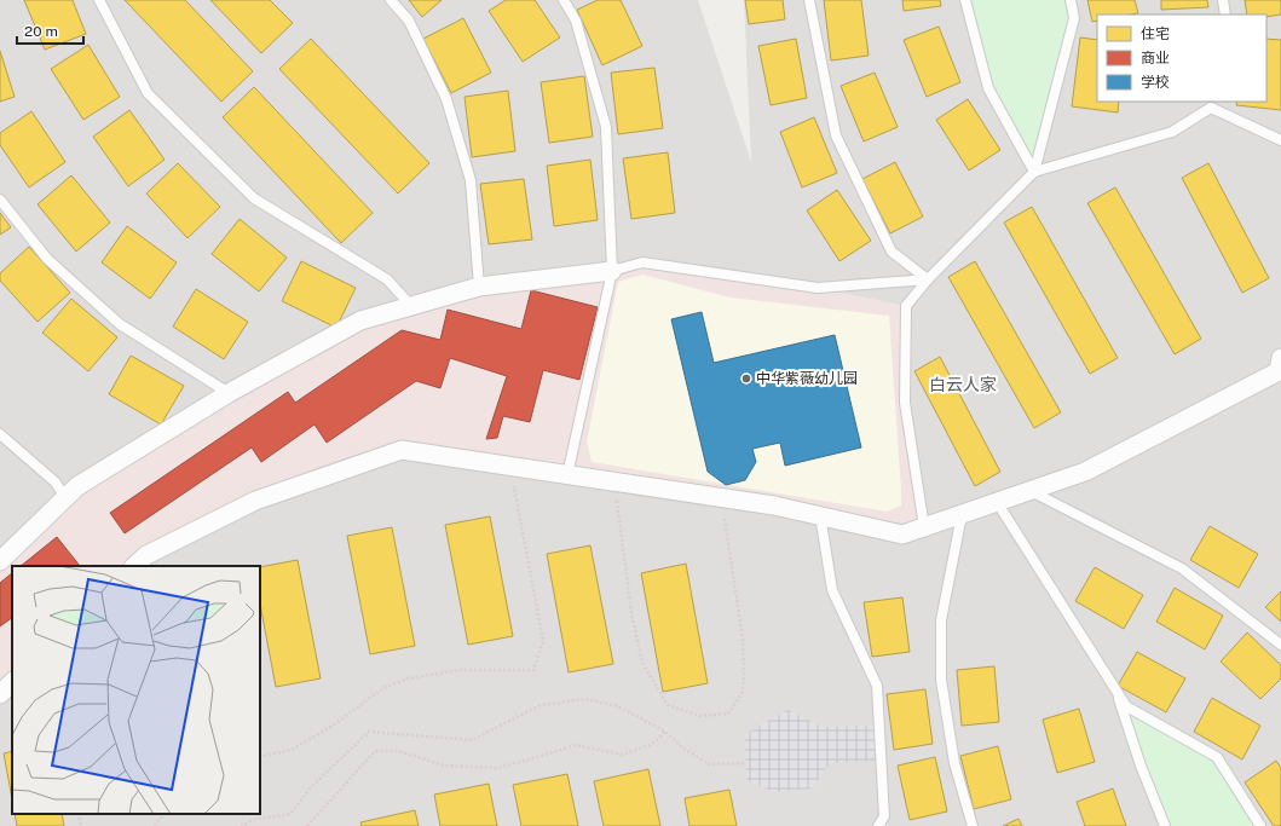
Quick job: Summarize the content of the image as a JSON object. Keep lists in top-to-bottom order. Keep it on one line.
{"districts":["白云人家"],"places":["中华紫薇幼儿园"],"legend":["住宅","商业","学校"],"scale_bar":"20 m"}
